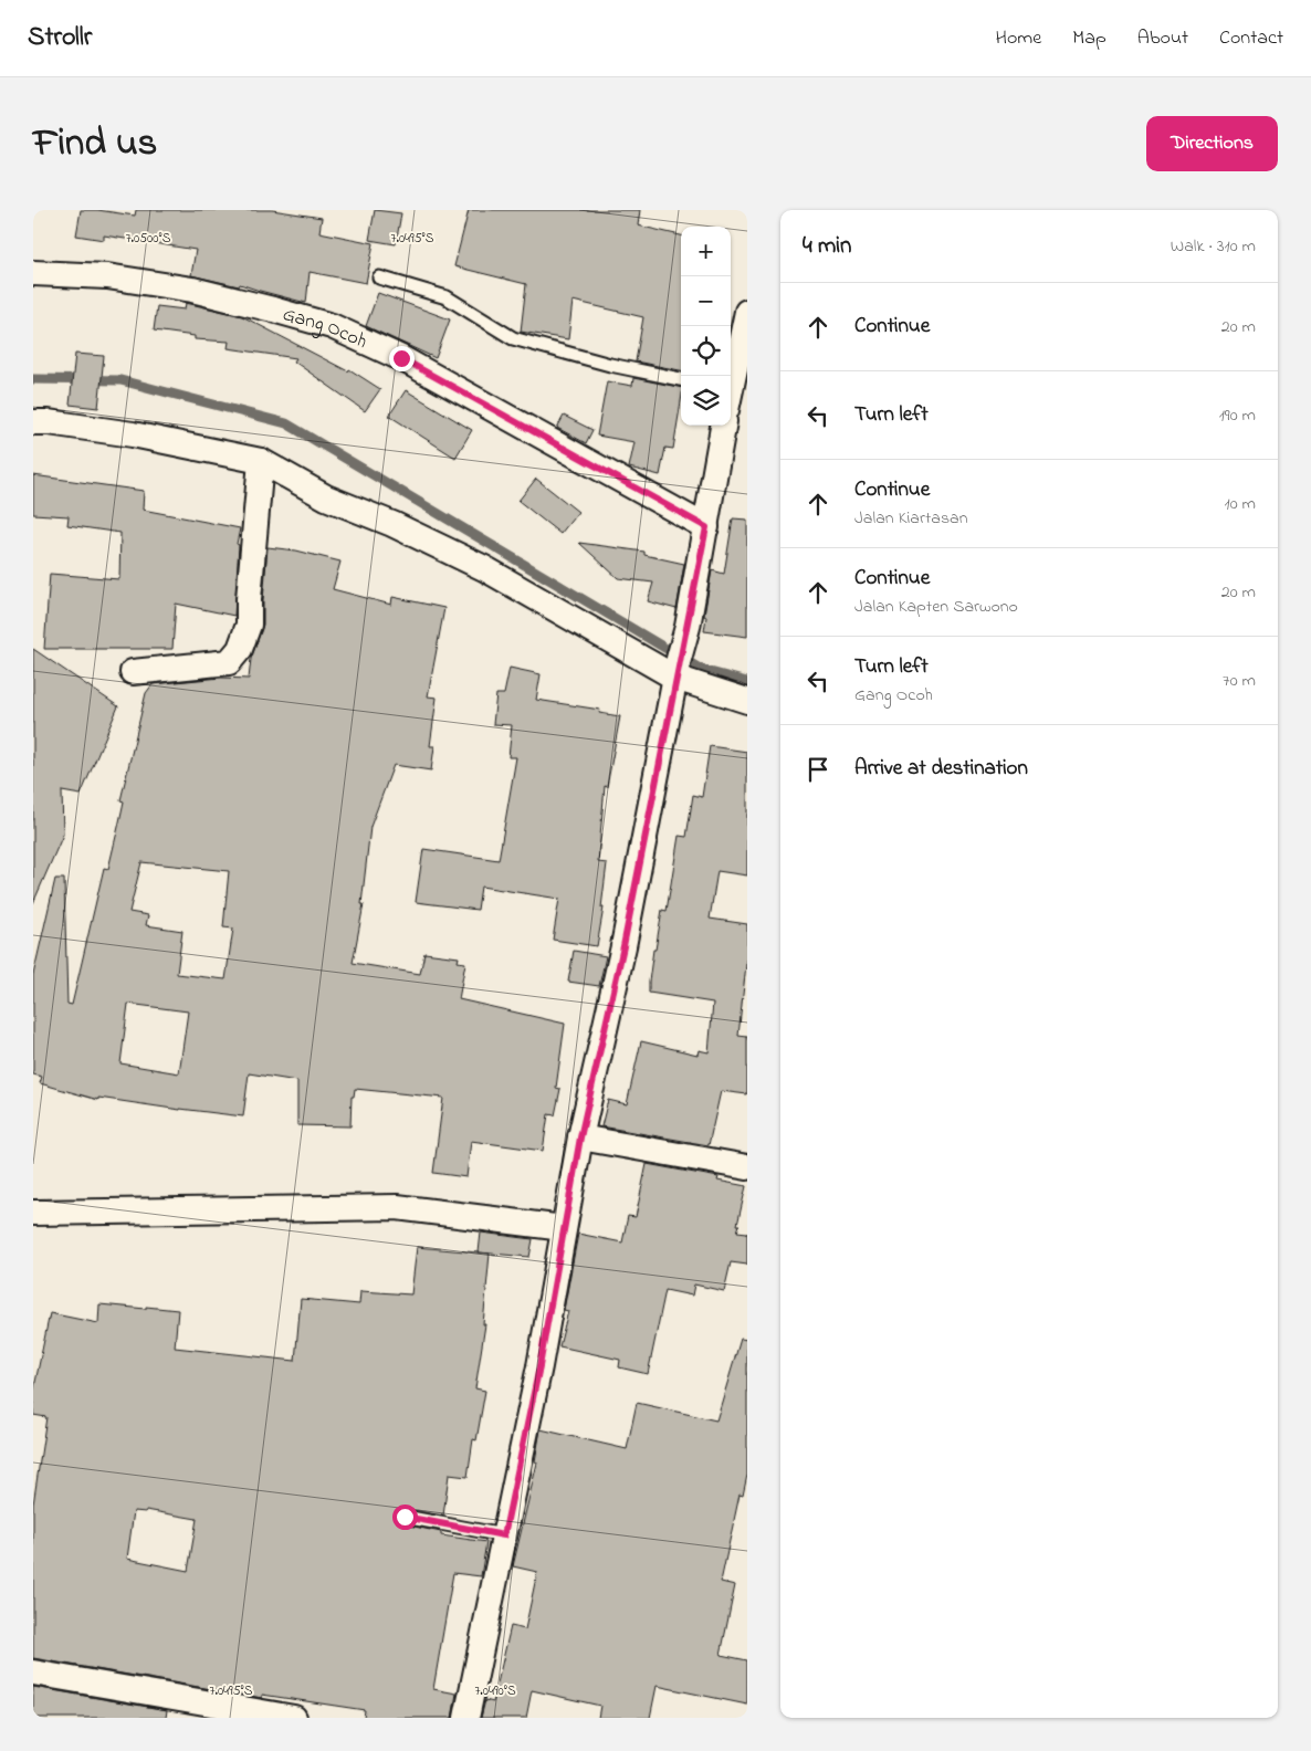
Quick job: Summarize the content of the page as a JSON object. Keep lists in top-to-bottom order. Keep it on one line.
{"streets":{"street":["Gang Ocoh"]},"page":{"header":"Strollr","nav":["Home","Map","About","Contact"],"title":"Find us","buttons":"Directions","heading":["4 min","Walk · 310 m"],"map_buttons":["+","−"],"list":[["Continue","20 m"],["Turn left","190 m"],["Continue","Jalan Kiartasan","10 m"],["Continue","Jalan Kapten Sarwono","20 m"],["Turn left","Gang Ocoh","70 m"],"Arrive at destination"]},"coordinates":["7.0500°S","7.0495°S","7.0490°S"]}
